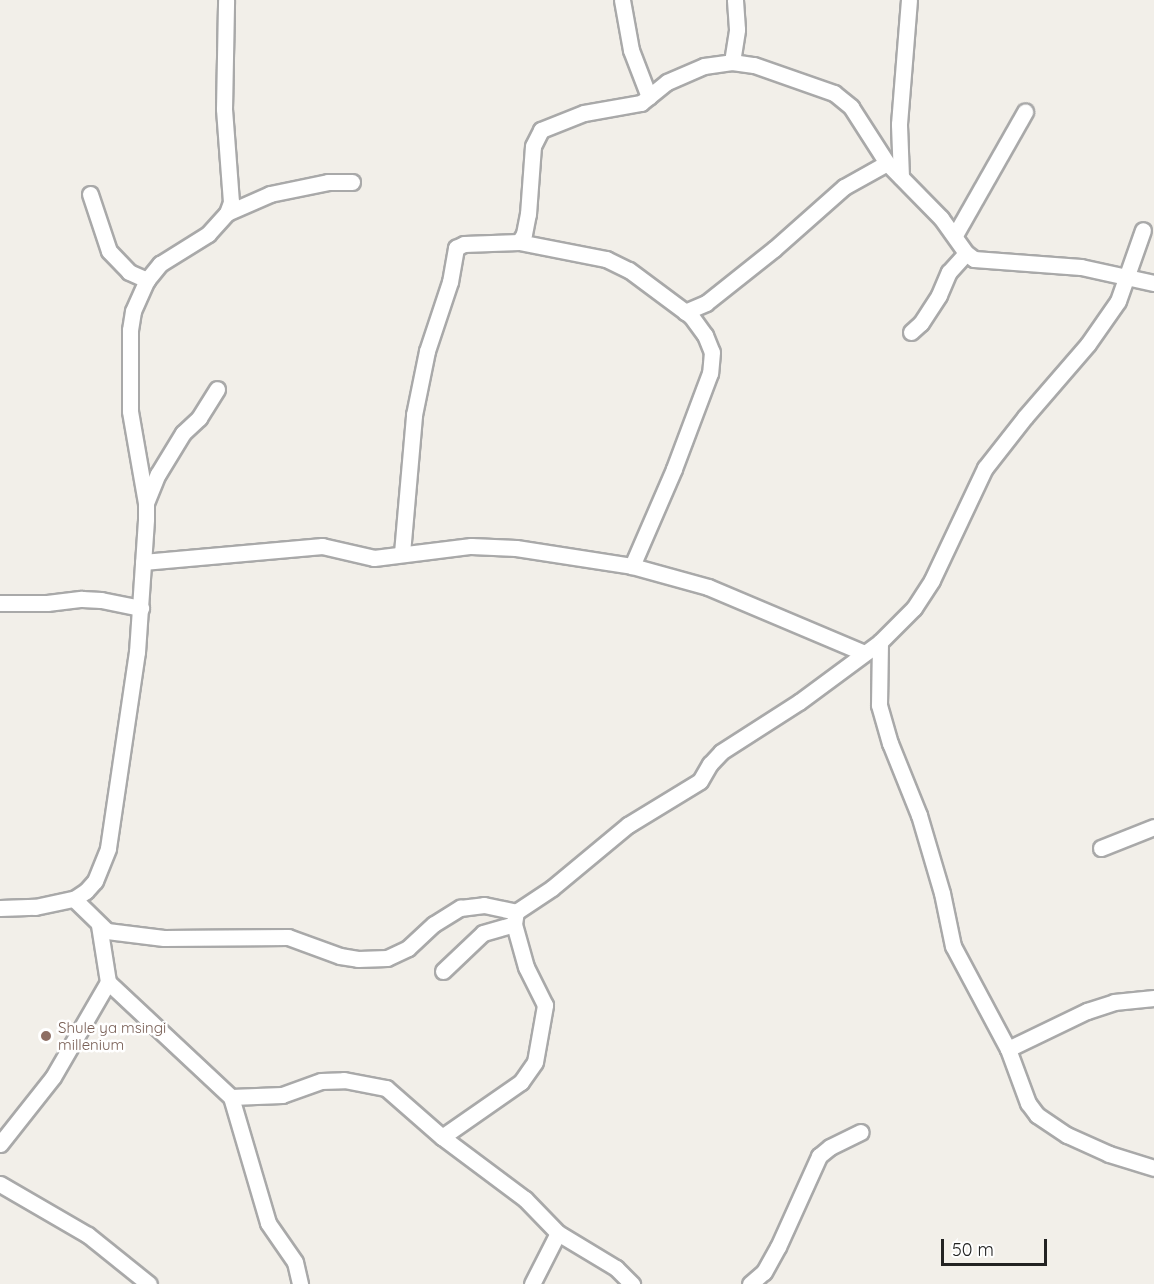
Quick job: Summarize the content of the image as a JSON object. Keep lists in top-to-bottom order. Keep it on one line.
{"places":["Shule ya msingi millenium"],"scale_bar":"50 m"}
